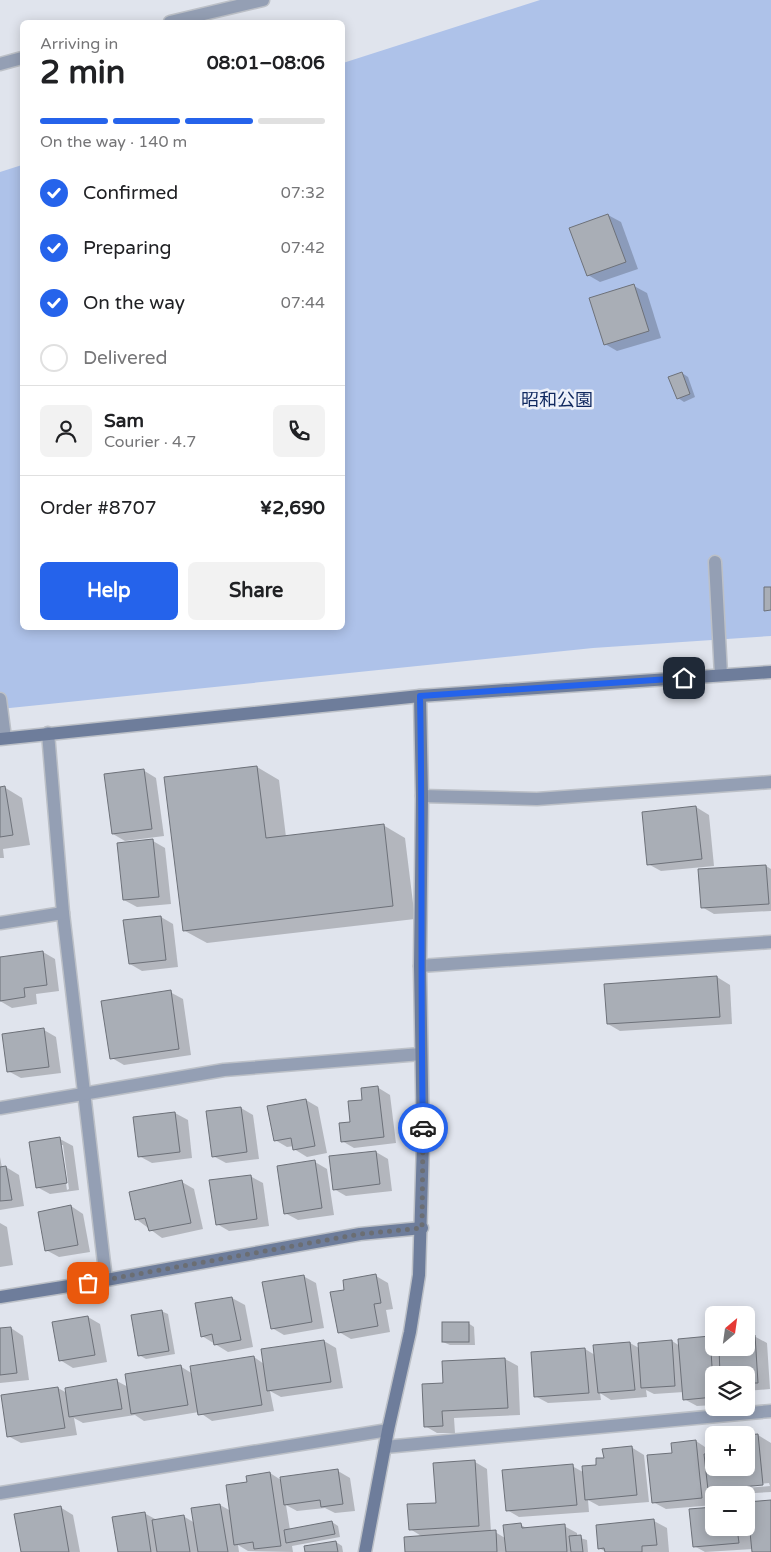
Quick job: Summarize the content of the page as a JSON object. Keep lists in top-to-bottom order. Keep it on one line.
{"parks":["昭和公園"],"north":"top right","page":{"heading":["2 min","Arriving in","08:01–08:06"],"panel":["Sam","Courier · 4.7","Order #8707","¥2,690"],"bar":"On the way · 140 m","list":[["Confirmed","07:32"],["Preparing","07:42"],["On the way","07:44"],"Delivered"],"buttons":["Help","Share"],"map_buttons":["+","−"]}}
